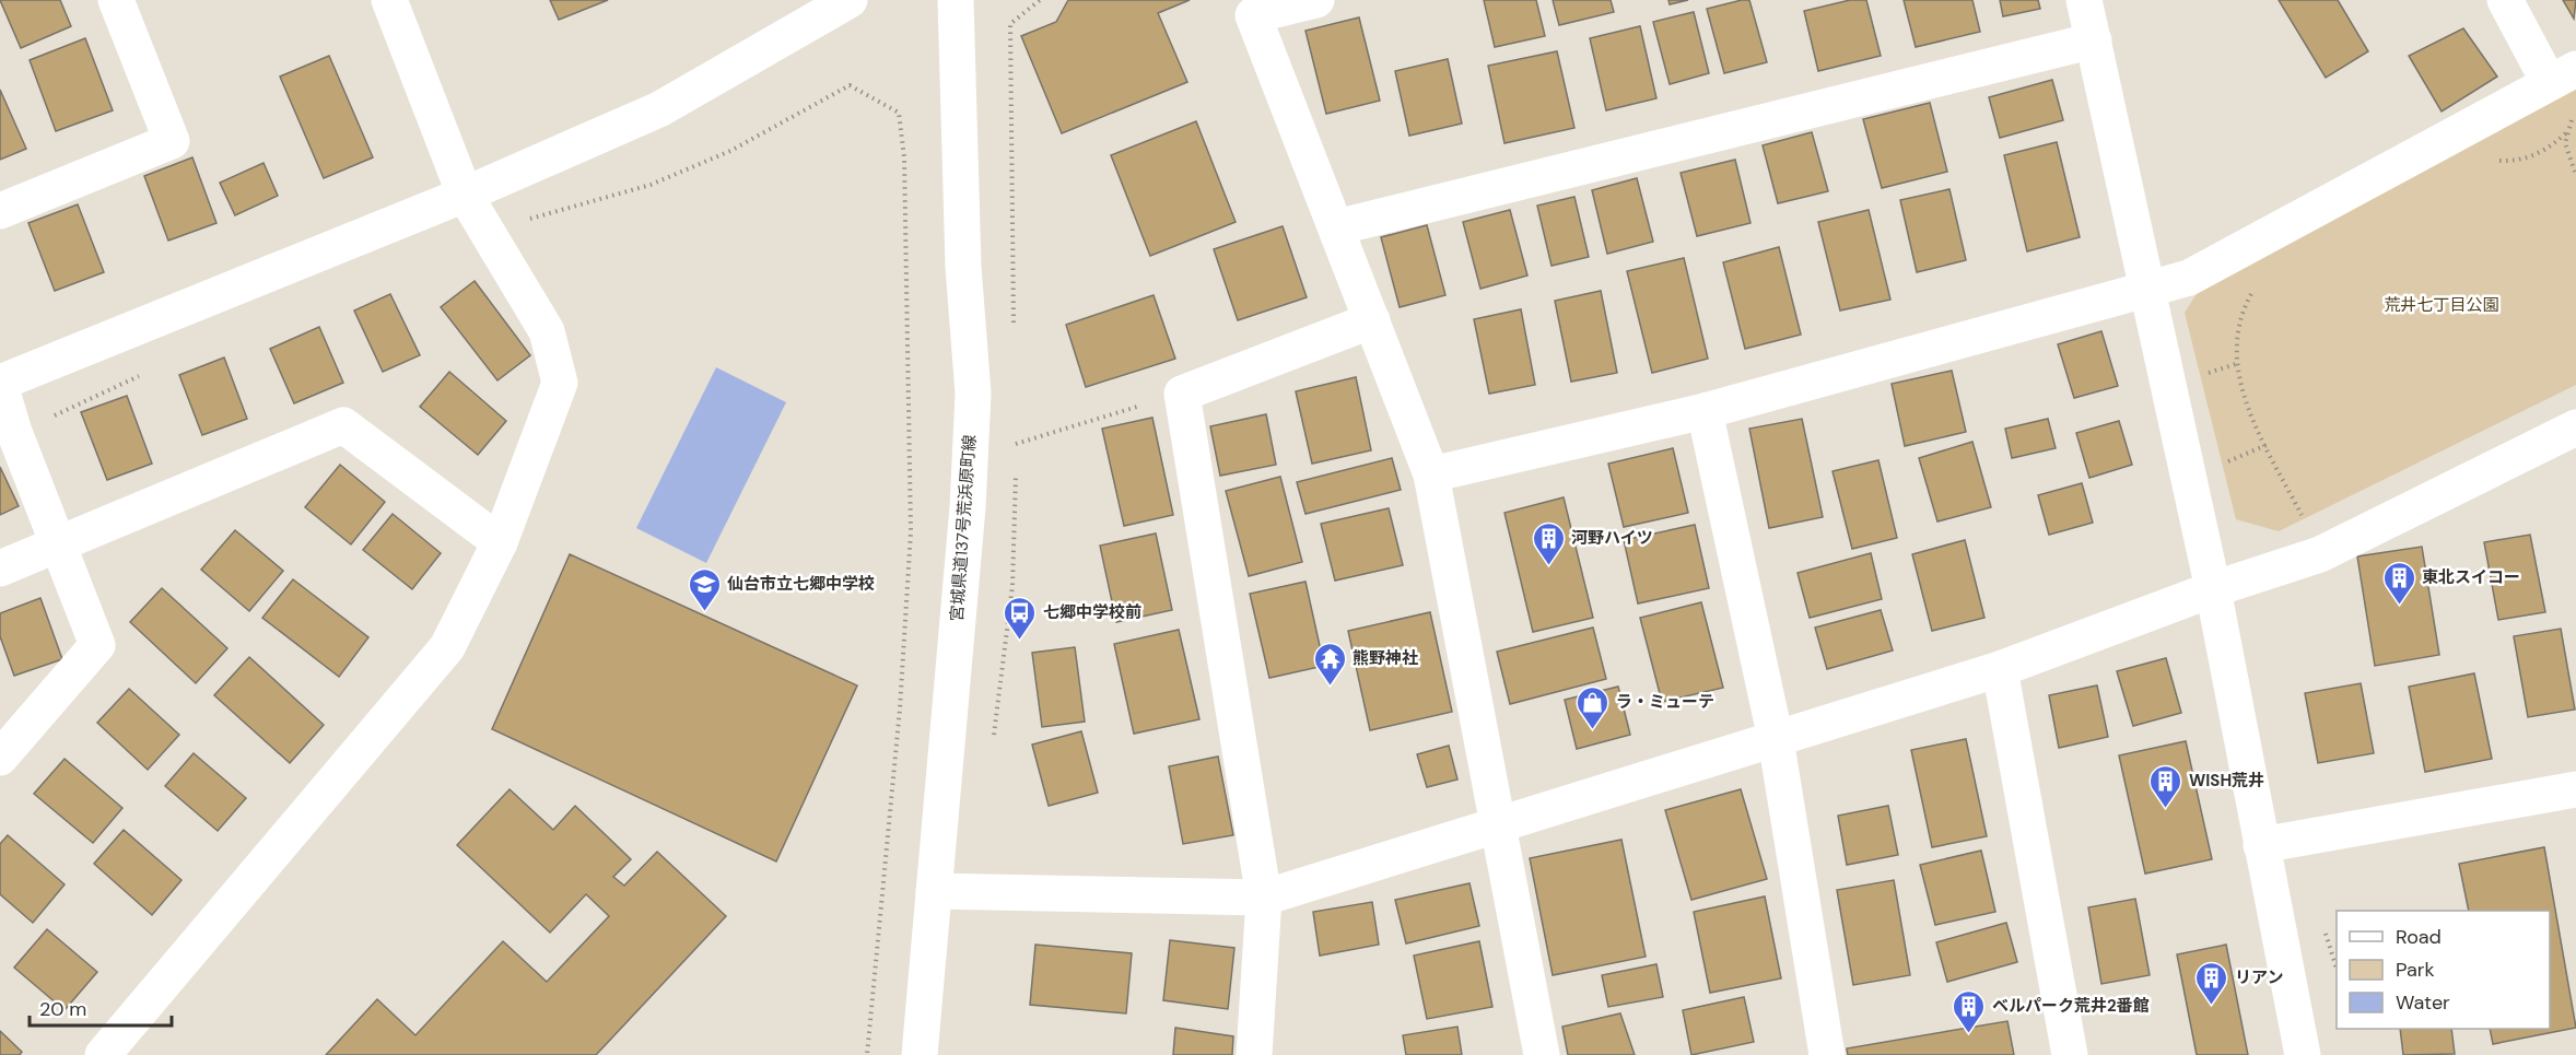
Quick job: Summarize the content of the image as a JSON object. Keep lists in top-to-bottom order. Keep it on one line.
{"streets":{"street":["宮城県道137号荒浜原町線"]},"parks":["荒井七丁目公園"],"places":{"building":["河野ハイツ","東北スイコー","WISH荒井","リアン","ベルパーク荒井2番館"],"school or university":["仙台市立七郷中学校"],"bus stop":["七郷中学校前"],"temple":["熊野神社"],"shop":["ラ・ミューテ"]},"legend":["Road","Park","Water"],"scale_bar":"20 m"}
